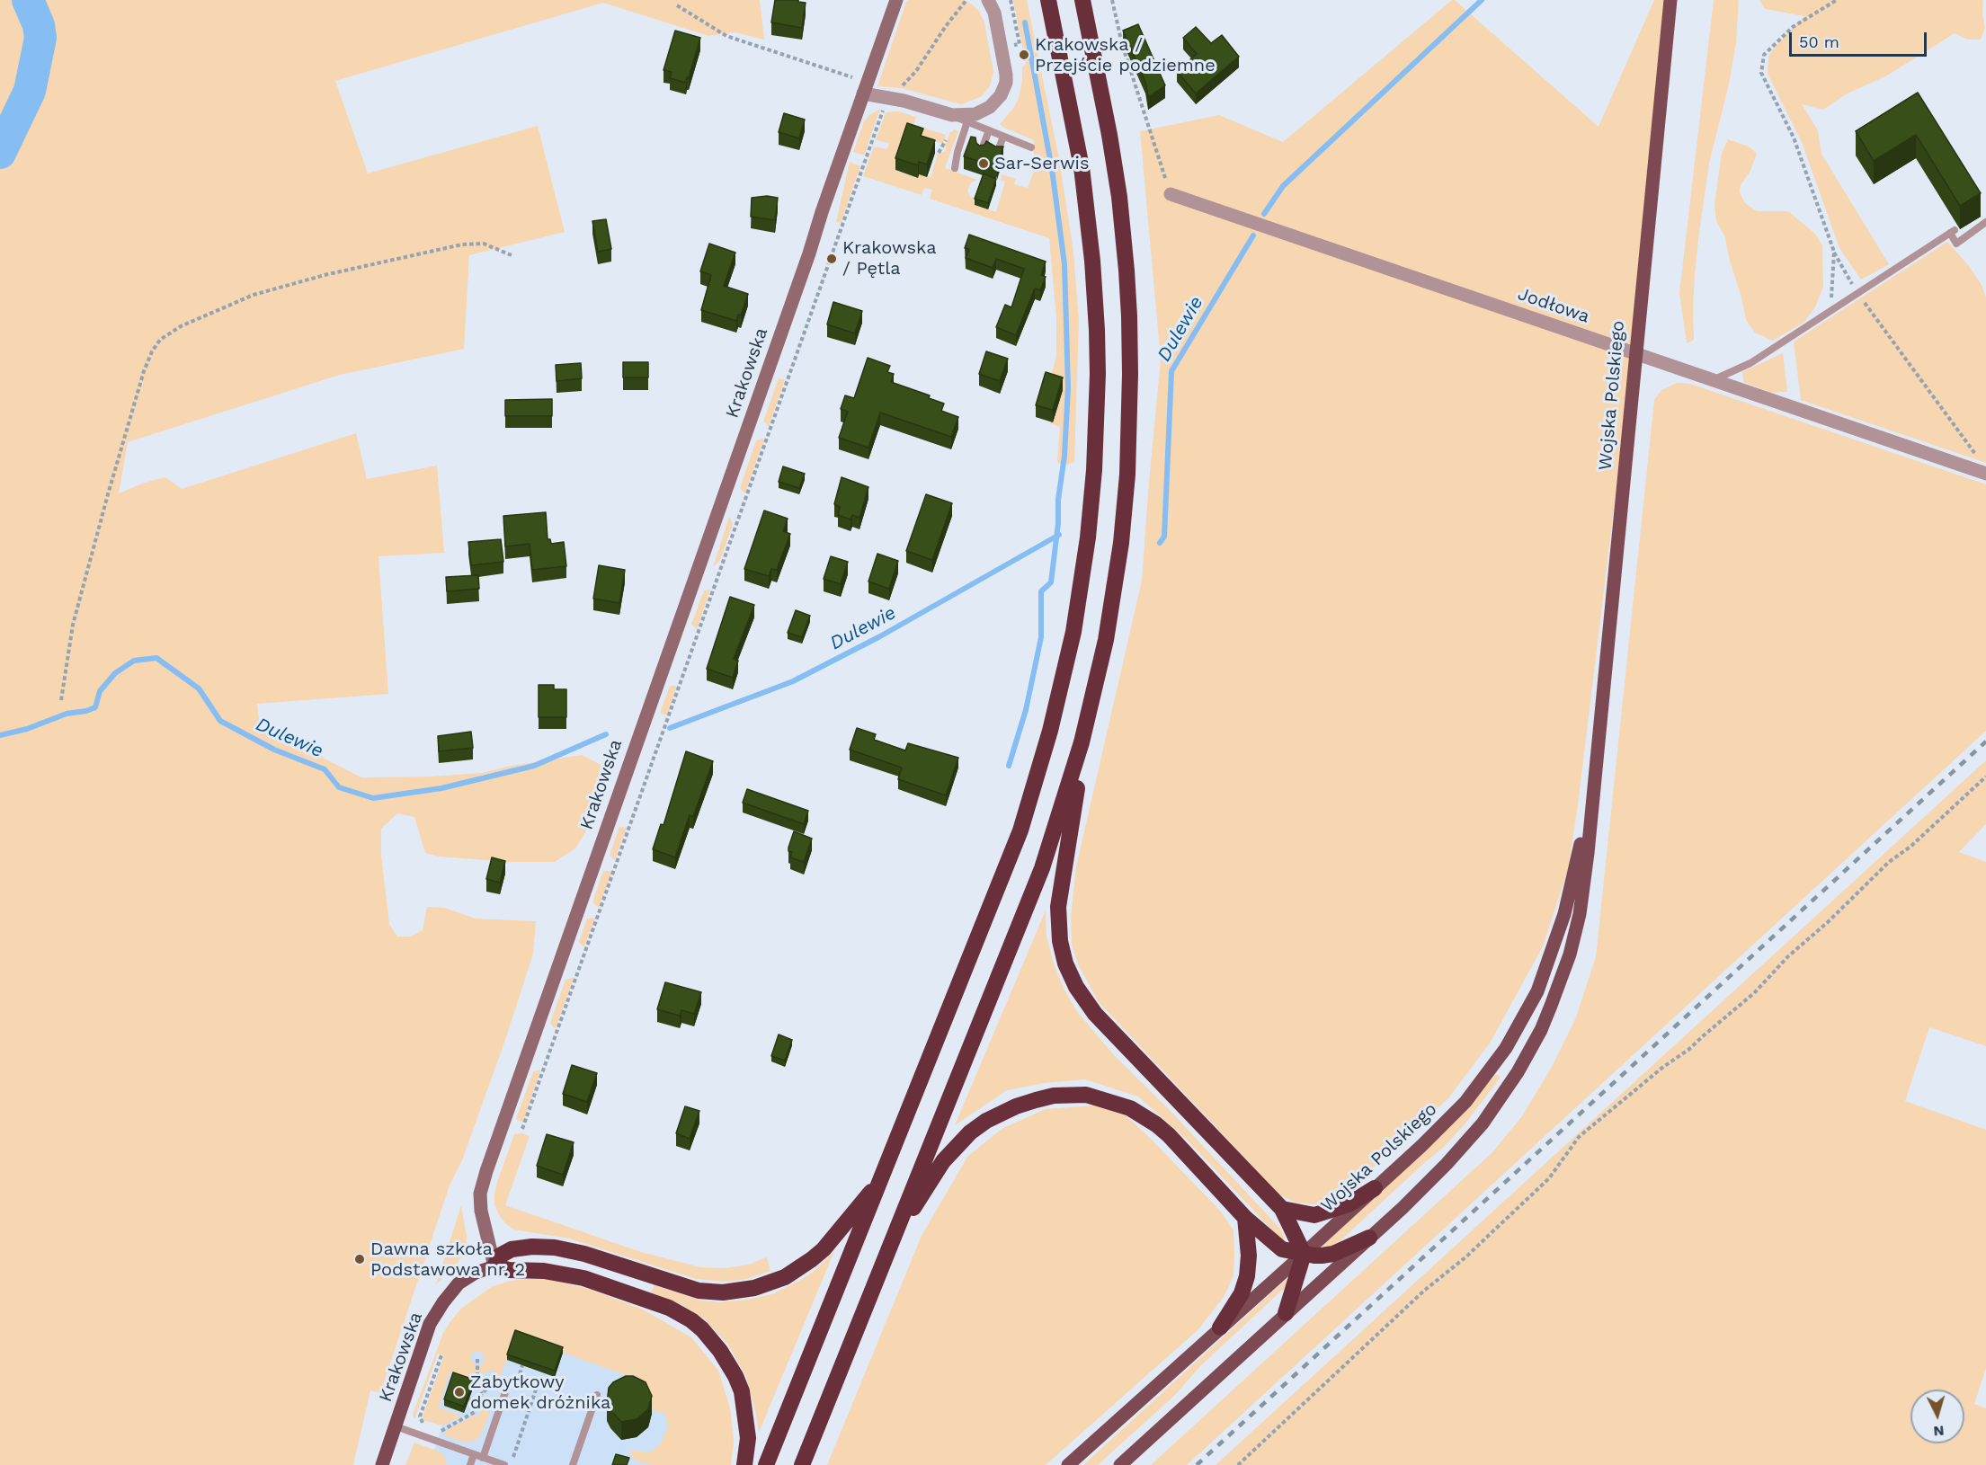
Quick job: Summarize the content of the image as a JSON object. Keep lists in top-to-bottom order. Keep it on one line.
{"streets":{"main road":["Krakowska","Wojska Polskiego"],"street":["Jodłowa"]},"crossings":[["Jodłowa","Wojska Polskiego"]],"water":["Dulewie"],"places":["Krakowska / Przejście podziemne","Sar-Serwis","Krakowska / Pętla","Dawna szkoła Podstawowa nr. 2","Zabytkowy domek dróżnika"],"scale_bar":"50 m","north":"bottom"}
